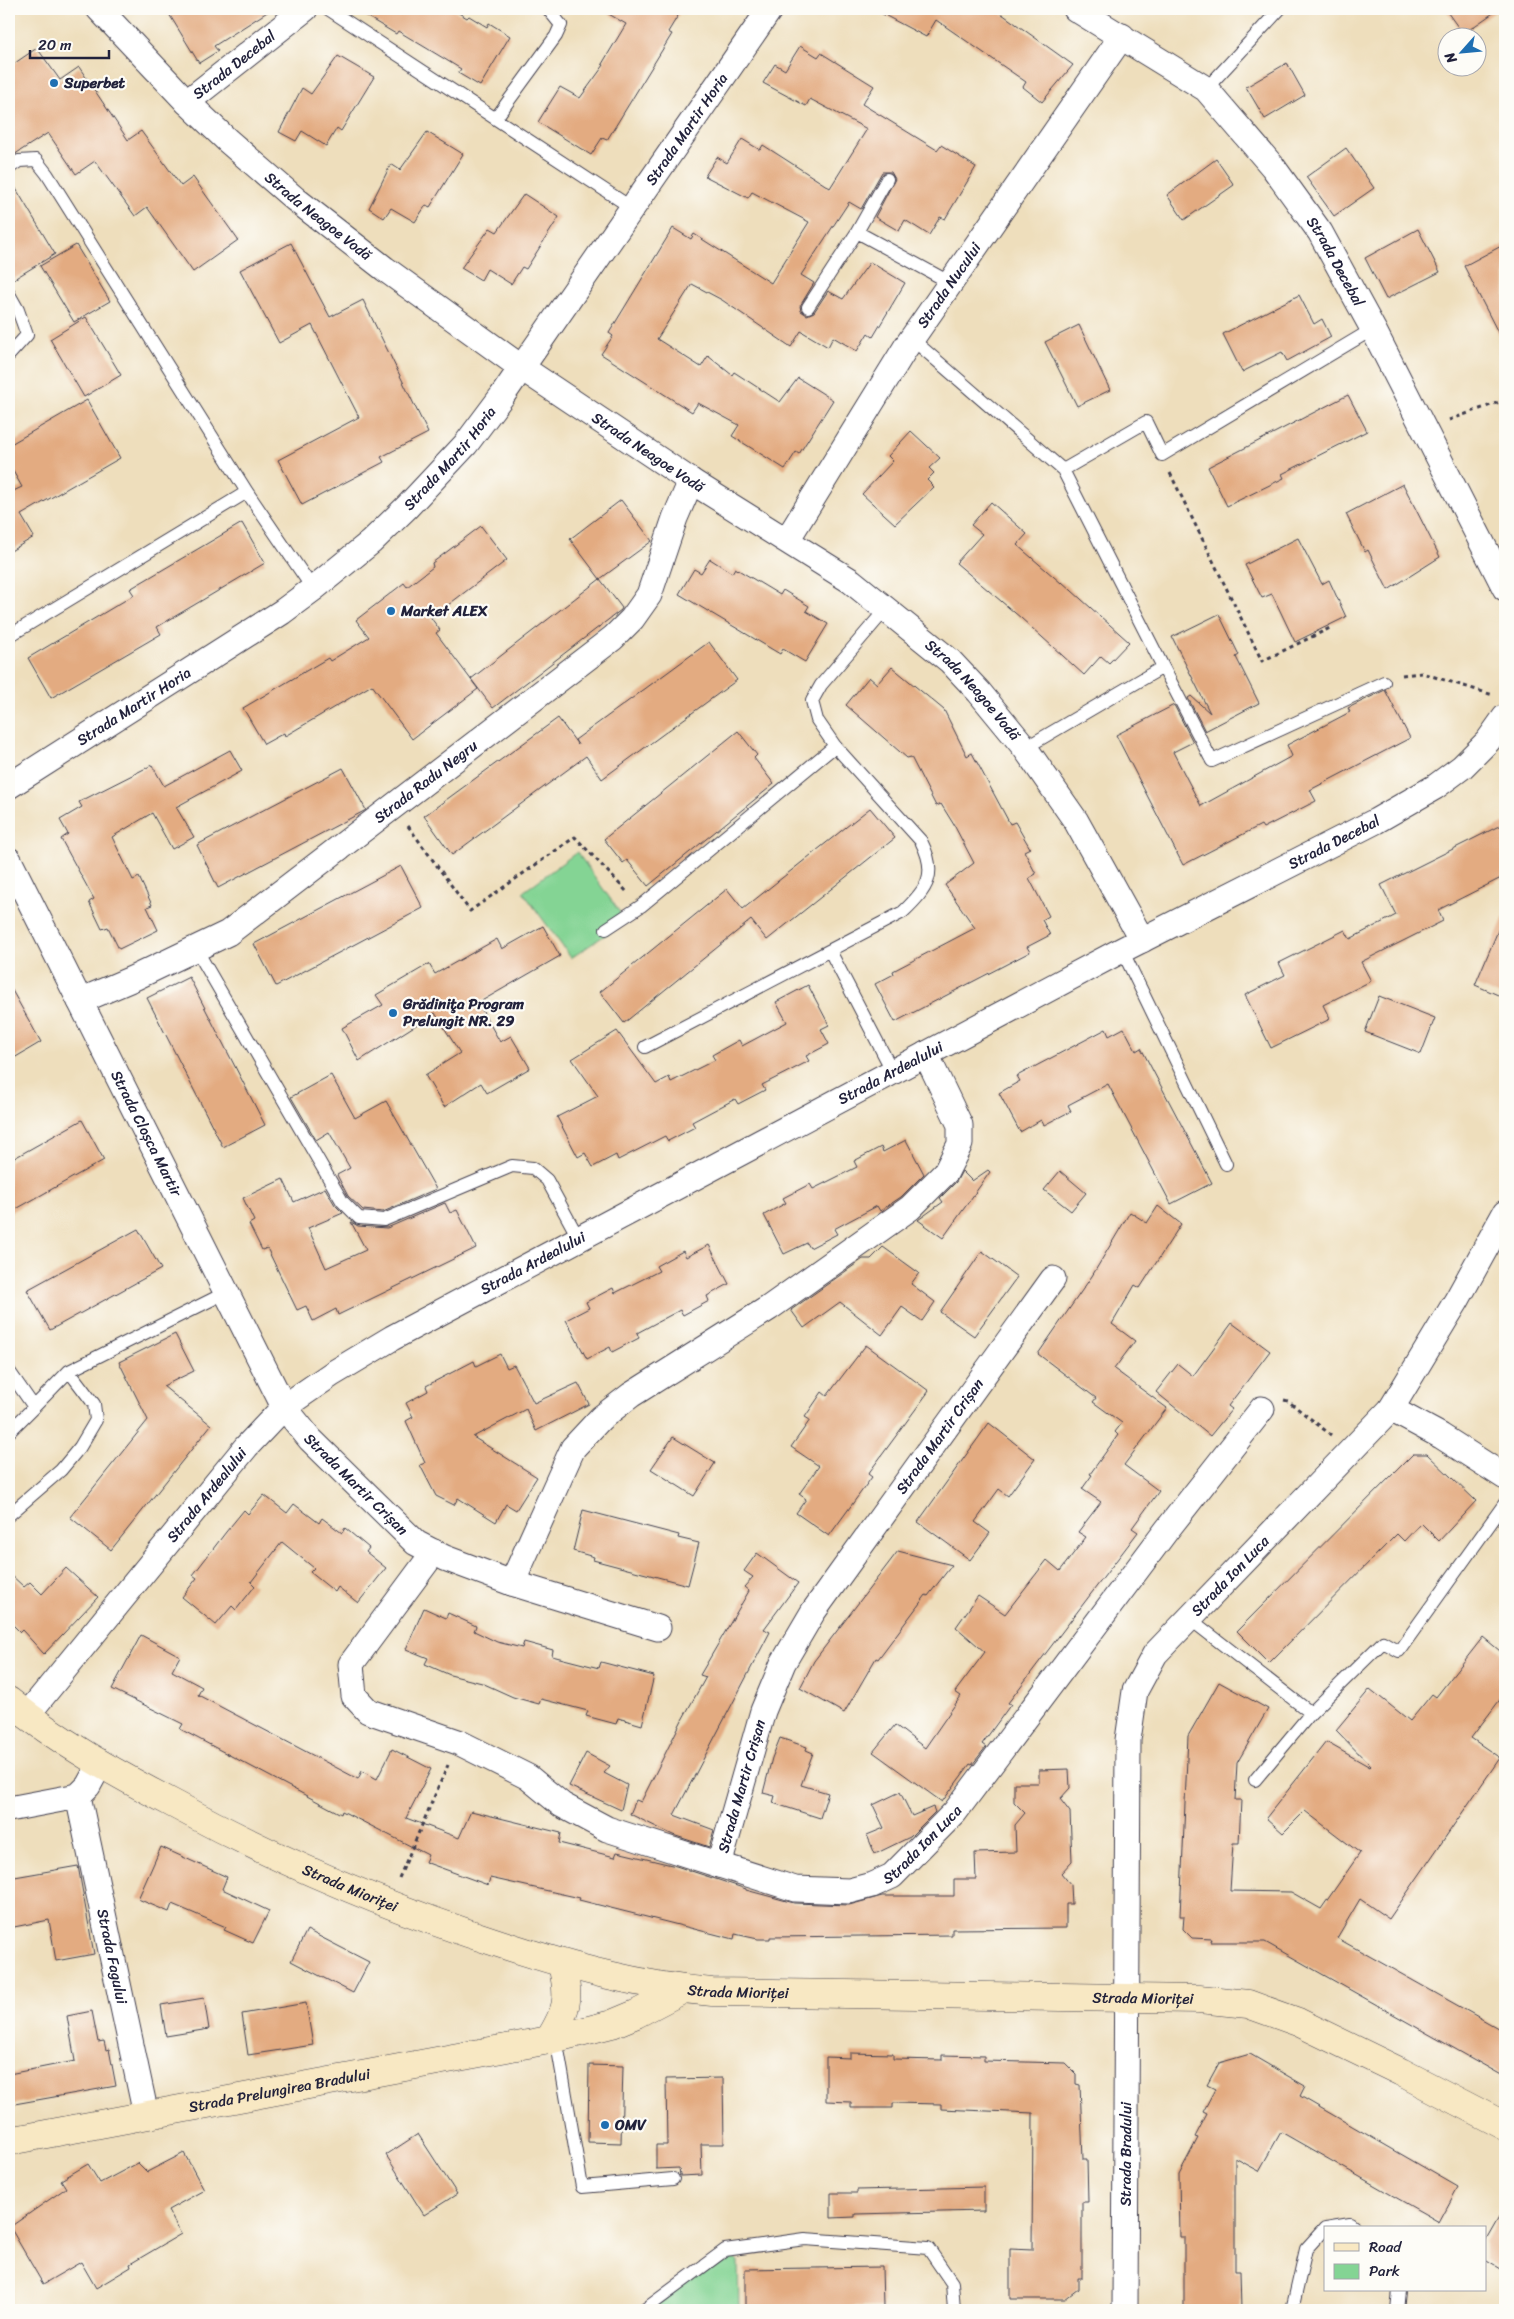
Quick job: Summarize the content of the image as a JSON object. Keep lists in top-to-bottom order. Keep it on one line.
{"streets":{"main road":["Strada Mioriței","Strada Prelungirea Bradului"],"street":["Strada Decebal","Strada Martir Horia","Strada Neagoe Vodă","Strada Nucului","Strada Radu Negru","Strada Ardealului","Strada Cloșca Martir","Strada Martir Crișan","Strada Ion Luca","Strada Fagului","Strada Bradului"]},"crossings":[["Strada Decebal","Strada Neagoe Vodă"],["Strada Decebal","Strada Nucului"],["Strada Decebal","Strada Ardealului"],["Strada Martir Horia","Strada Neagoe Vodă"],["Strada Neagoe Vodă","Strada Nucului"],["Strada Neagoe Vodă","Strada Radu Negru"],["Strada Neagoe Vodă","Strada Ardealului"],["Strada Radu Negru","Strada Cloșca Martir"],["Strada Ardealului","Strada Cloșca Martir"],["Strada Ardealului","Strada Martir Crișan"],["Strada Ardealului","Strada Mioriței"],["Strada Cloșca Martir","Strada Martir Crișan"],["Strada Martir Crișan","Strada Ion Luca"],["Strada Ion Luca","Strada Mioriței"],["Strada Ion Luca","Strada Bradului"],["Strada Mioriței","Strada Prelungirea Bradului"],["Strada Mioriței","Strada Bradului"],["Strada Fagului","Strada Prelungirea Bradului"]],"places":["Superbet","Market ALEX","Grădiniţa Program Prelungit NR. 29","OMV"],"legend":["Road","Park"],"scale_bar":"20 m","north":"bottom left"}
